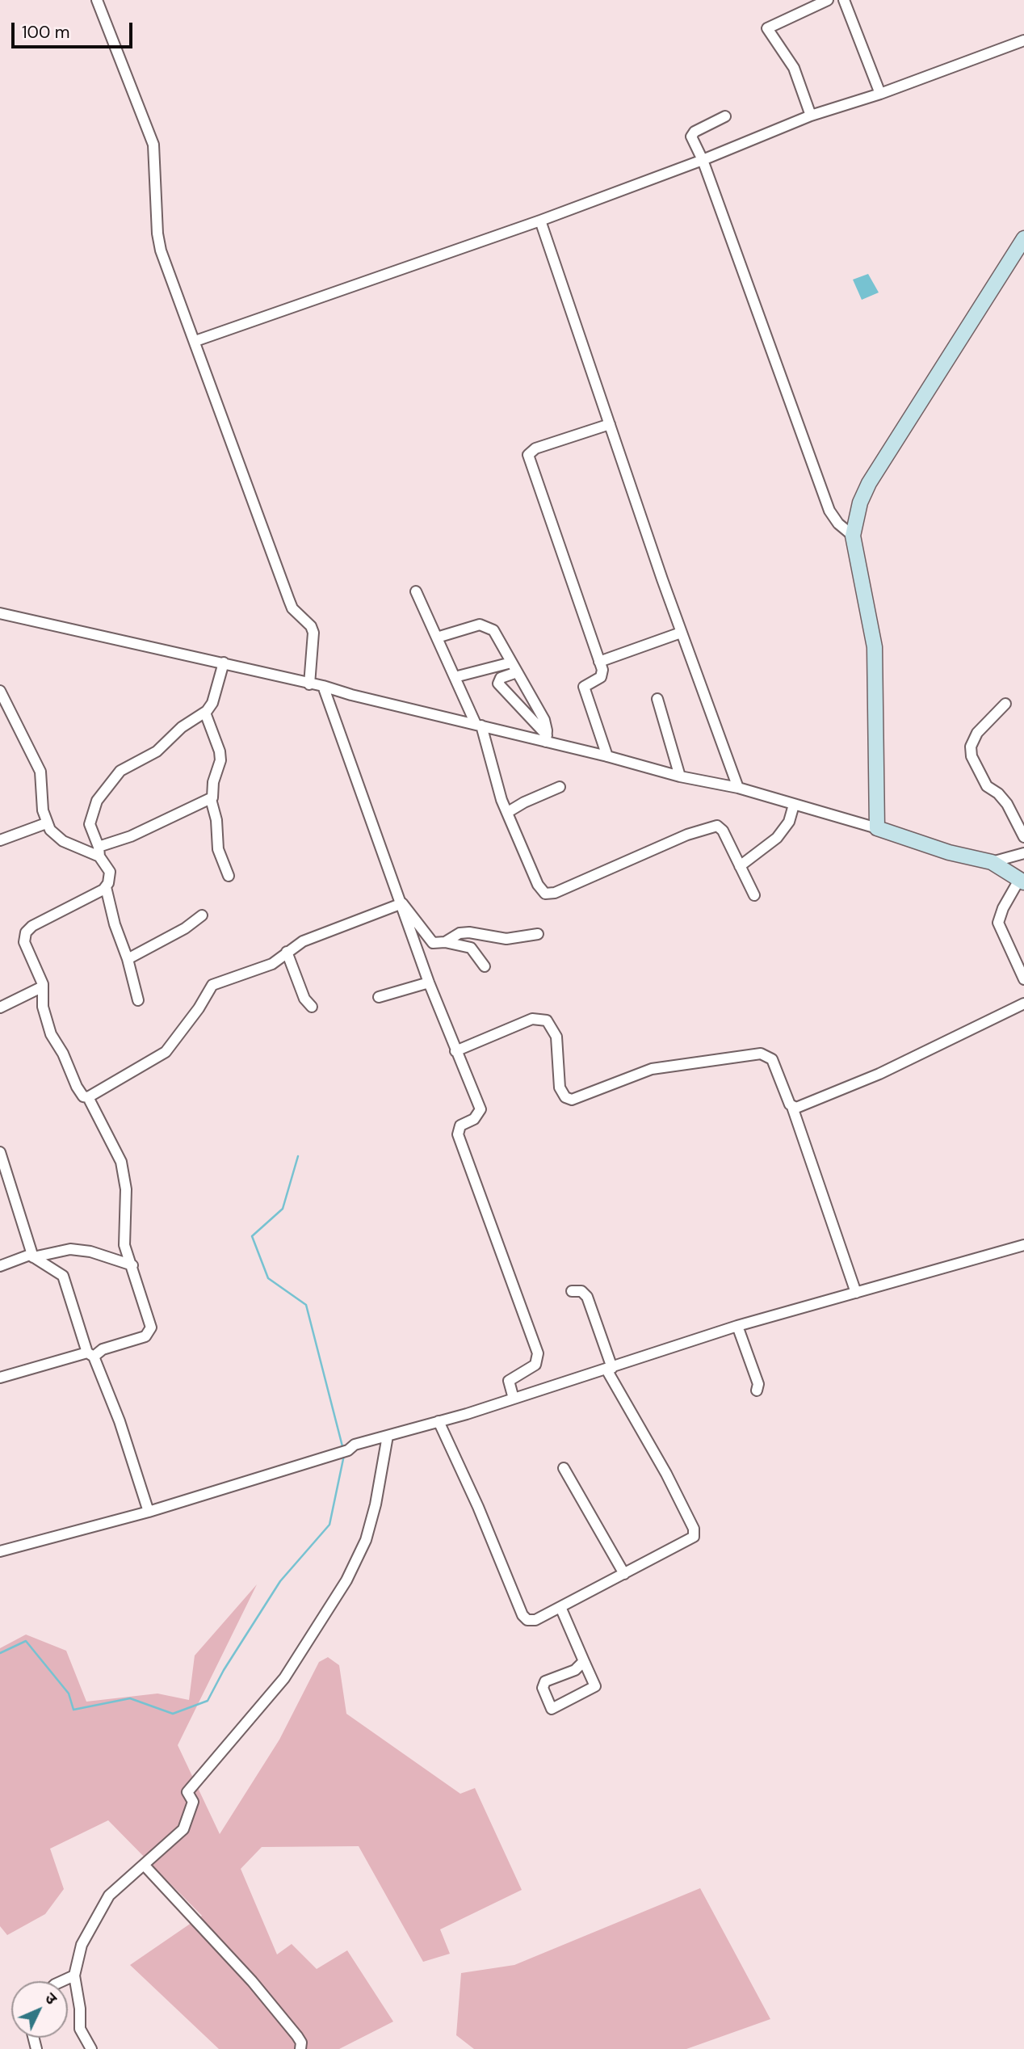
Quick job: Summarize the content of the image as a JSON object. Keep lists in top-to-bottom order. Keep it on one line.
{"scale_bar":"100 m","north":"top right"}
